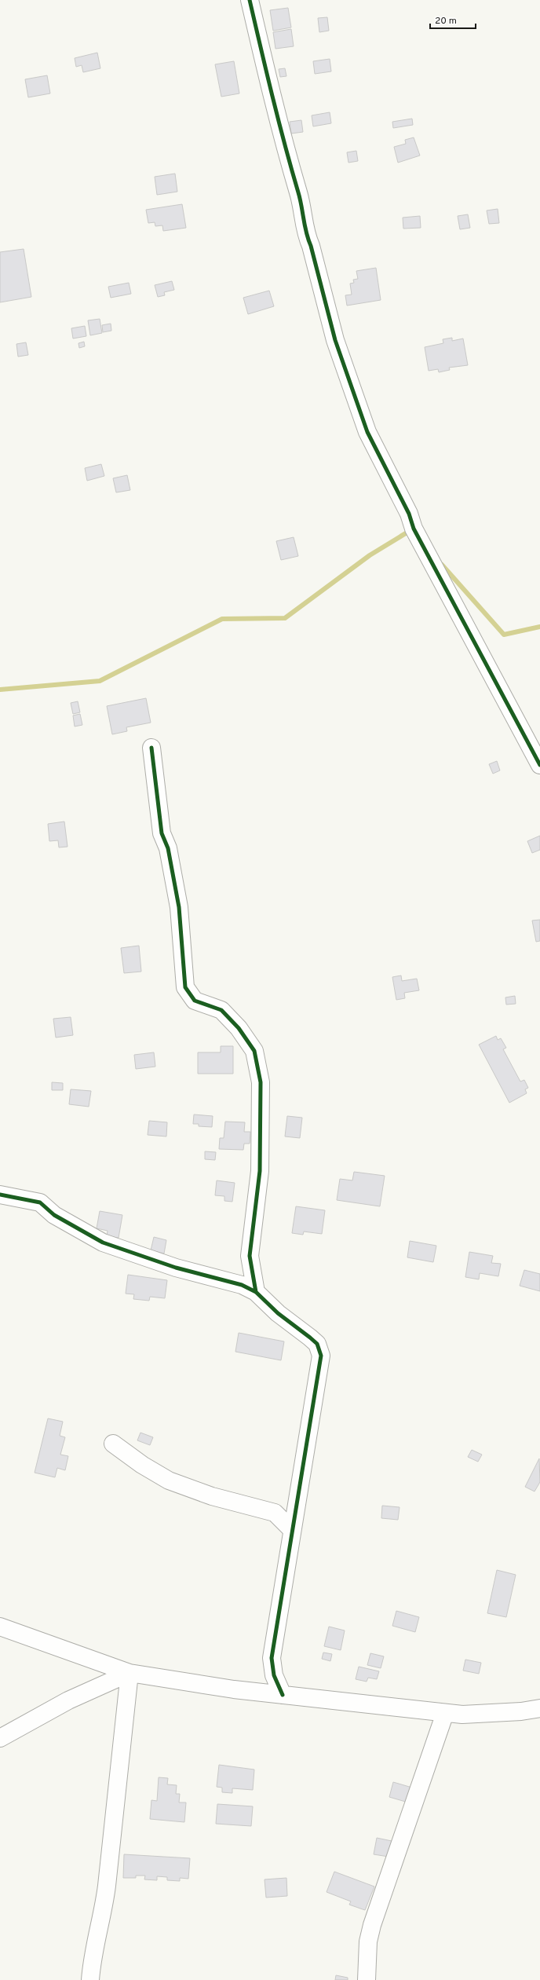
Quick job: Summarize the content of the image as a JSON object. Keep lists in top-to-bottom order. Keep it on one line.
{"scale_bar":"20 m"}
